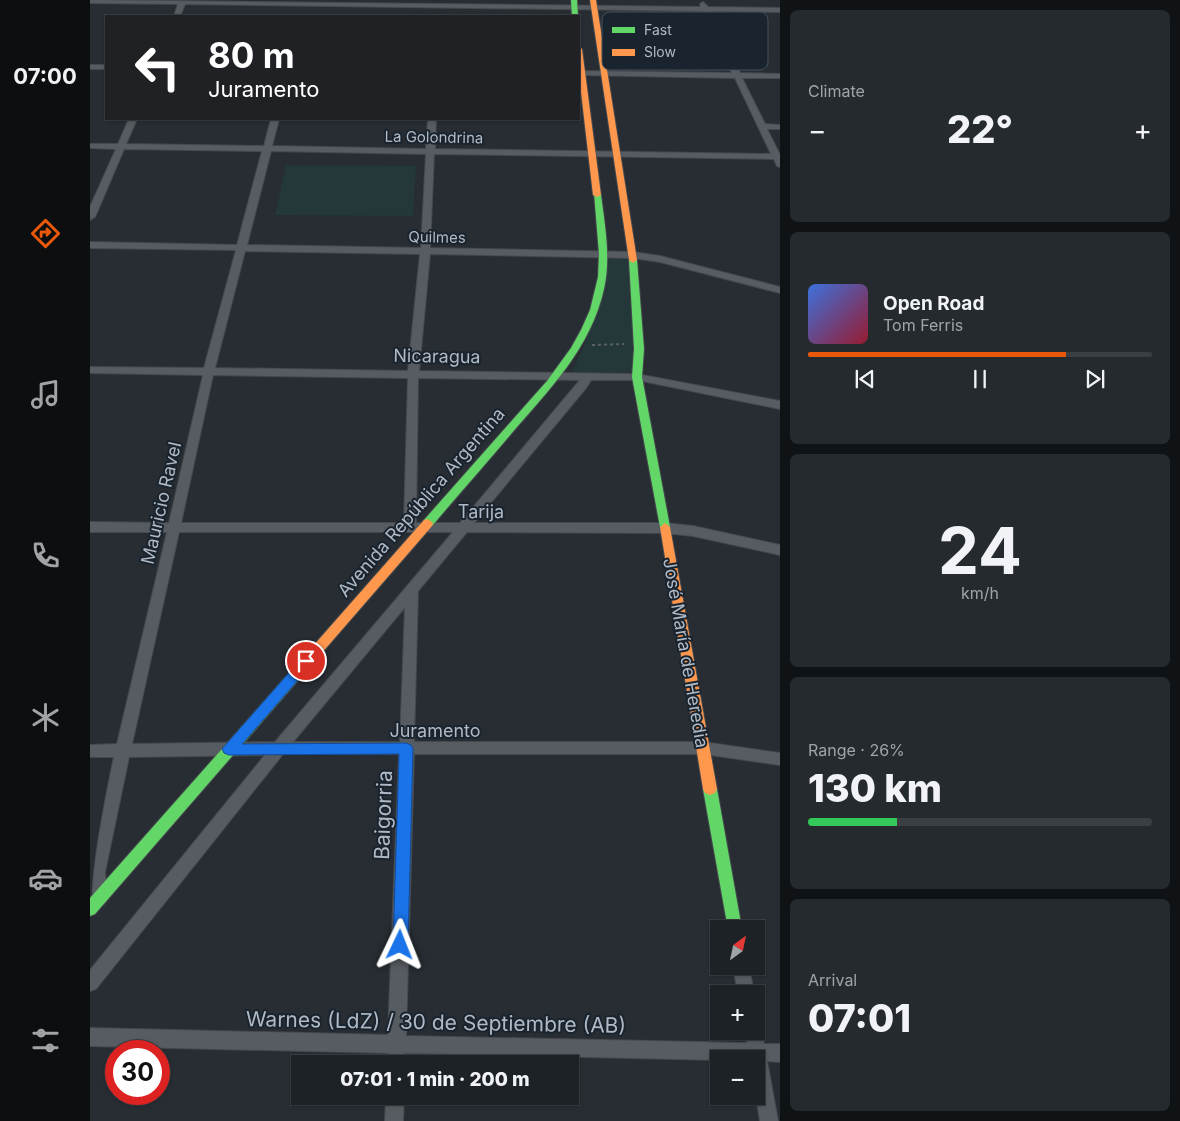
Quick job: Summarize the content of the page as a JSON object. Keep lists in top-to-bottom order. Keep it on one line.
{"streets":{"street":["La Golondrina","Quilmes","Nicaragua","Avenida República Argentina","Mauricio Ravel","Tarija","José María de Heredia","Juramento","Baigorria","Warnes (LdZ) / 30 de Septiembre (AB)"]},"crossings":[["La Golondrina","Avenida República Argentina"],["La Golondrina","Mauricio Ravel"],["Quilmes","Avenida República Argentina"],["Quilmes","Mauricio Ravel"],["Nicaragua","Avenida República Argentina"],["Nicaragua","Mauricio Ravel"],["Nicaragua","José María de Heredia"],["Avenida República Argentina","Mauricio Ravel"],["Avenida República Argentina","Tarija"],["Avenida República Argentina","Juramento"],["Mauricio Ravel","Tarija"],["Mauricio Ravel","Juramento"],["Tarija","José María de Heredia"],["José María de Heredia","Juramento"],["Juramento","Baigorria"],["Baigorria","Warnes (LdZ) / 30 de Septiembre (AB)"]],"legend":["Fast","Slow"],"north":"top right","page":{"tabs":"07:00","tile":["Climate",["24","km/h"],["Range · 26%","130 km"],["Arrival","07:01"]],"turn":["80 m","Juramento"],"heat":["−","22°","+"],"song":["Open Road","Tom Ferris"],"map_buttons":["+","−"],"limit":"30","trip":"07:01 · 1 min · 200 m"}}
